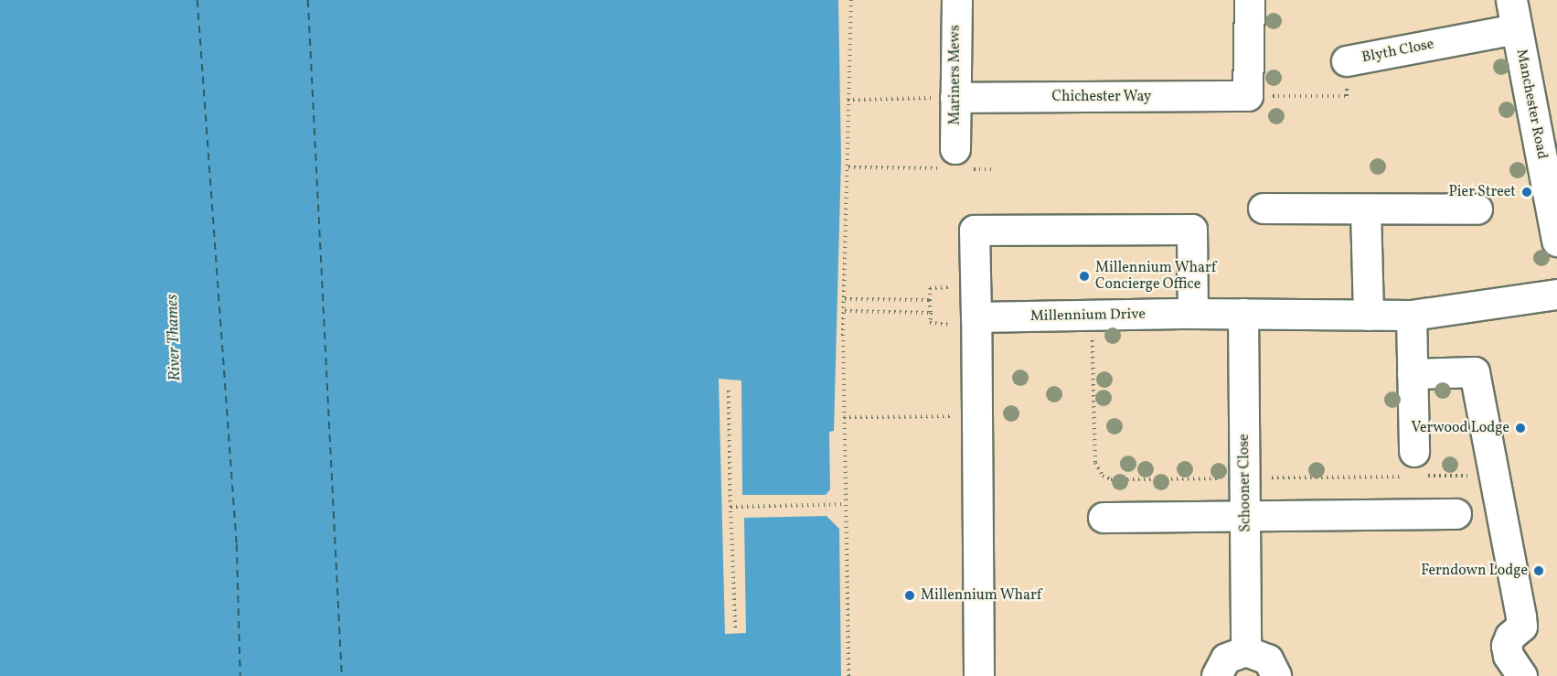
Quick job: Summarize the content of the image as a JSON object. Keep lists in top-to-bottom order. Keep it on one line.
{"streets":{"main road":["Manchester Road"],"street":["Blyth Close","Mariners Mews","Chichester Way","Millennium Drive","Schooner Close"]},"crossings":[["Blyth Close","Chichester Way"],["Blyth Close","Manchester Road"],["Mariners Mews","Chichester Way"],["Millennium Drive","Schooner Close"]],"water":["River Thames"],"places":["Pier Street","Millennium Wharf Concierge Office","Verwood Lodge","Ferndown Lodge","Millennium Wharf"]}
